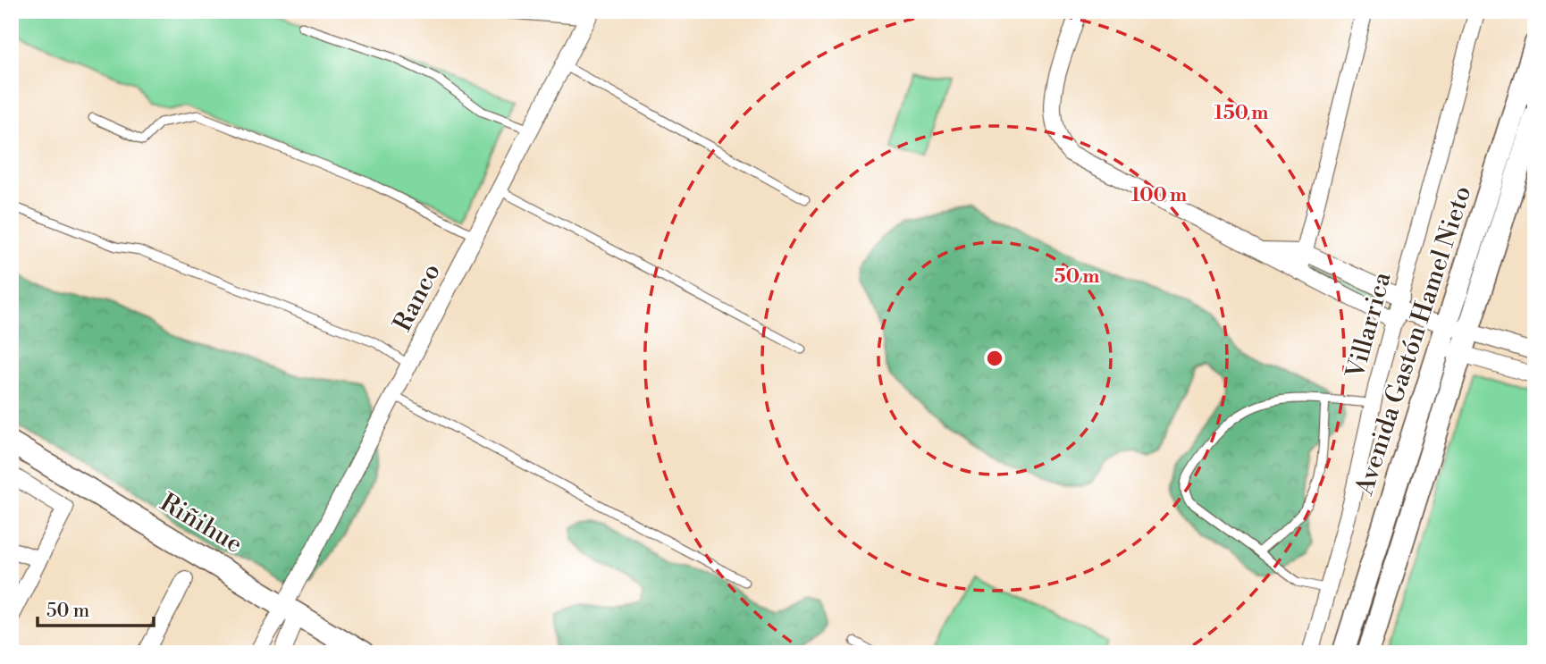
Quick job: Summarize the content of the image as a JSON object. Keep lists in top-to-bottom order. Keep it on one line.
{"streets":{"main road":["Avenida Gastón Hamel Nieto","Riñihue"],"street":["Ranco","Villarrica"]},"crossings":[["Ranco","Riñihue"]],"scale_bar":"50 m","rings":["150 m","100 m","50 m"]}
